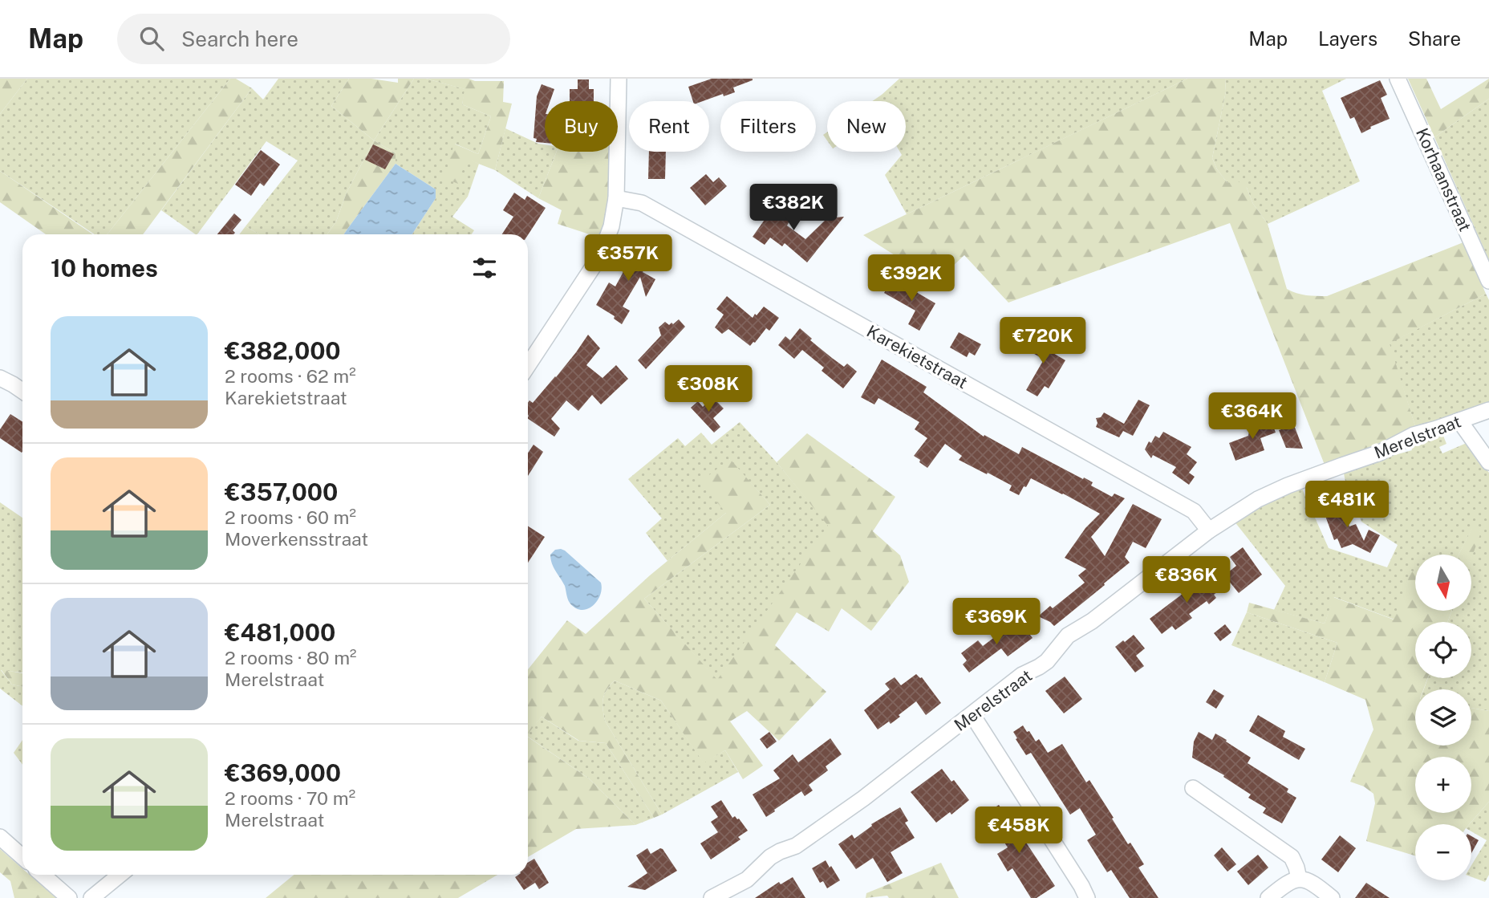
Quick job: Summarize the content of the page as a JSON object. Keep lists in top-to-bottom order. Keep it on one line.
{"streets":{"street":["Korhaanstraat","Karekietstraat","Merelstraat"]},"crossings":[["Karekietstraat","Merelstraat"]],"north":"bottom","page":{"header":"Map","search":"Search here","nav":["Map","Layers","Share"],"chip":["Buy","Rent","Filters","New"],"price":["€382K","€357K","€392K","€720K","€308K","€364K","€481K","€836K","€369K","€458K"],"heading":"10 homes","list":[{"name":"€382,000","note":"2 rooms · 62 m² · Karekietstraat"},{"name":"€357,000","note":"2 rooms · 60 m² · Moverkensstraat"},{"name":"€481,000","note":"2 rooms · 80 m² · Merelstraat"},{"name":"€369,000","note":"2 rooms · 70 m² · Merelstraat"}],"map_buttons":["+","−"]}}
